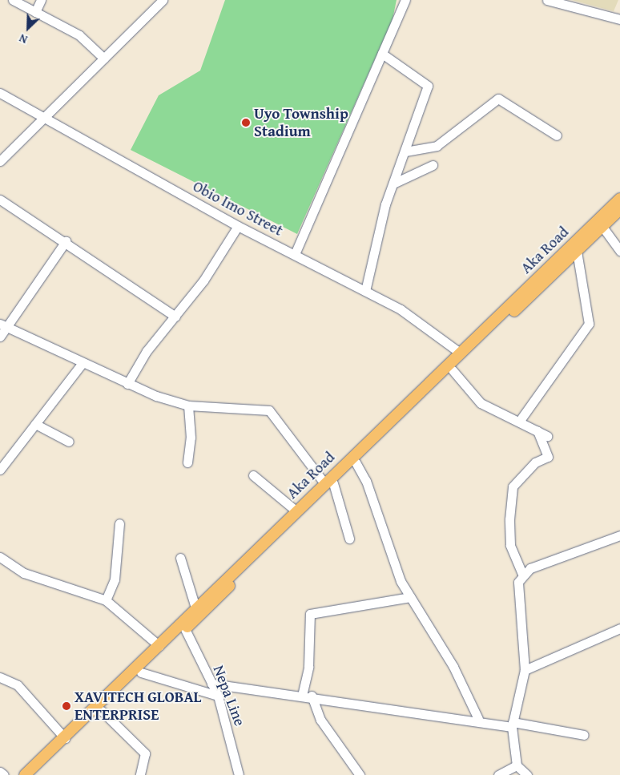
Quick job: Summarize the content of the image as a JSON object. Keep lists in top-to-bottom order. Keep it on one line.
{"streets":{"main road":["Aka Road"],"street":["Obio Imo Street","Nepa Line"]},"crossings":[["Obio Imo Street","Aka Road"],["Aka Road","Nepa Line"]],"places":["Uyo Township Stadium","XAVITECH GLOBAL ENTERPRISE"],"north":"bottom left"}
